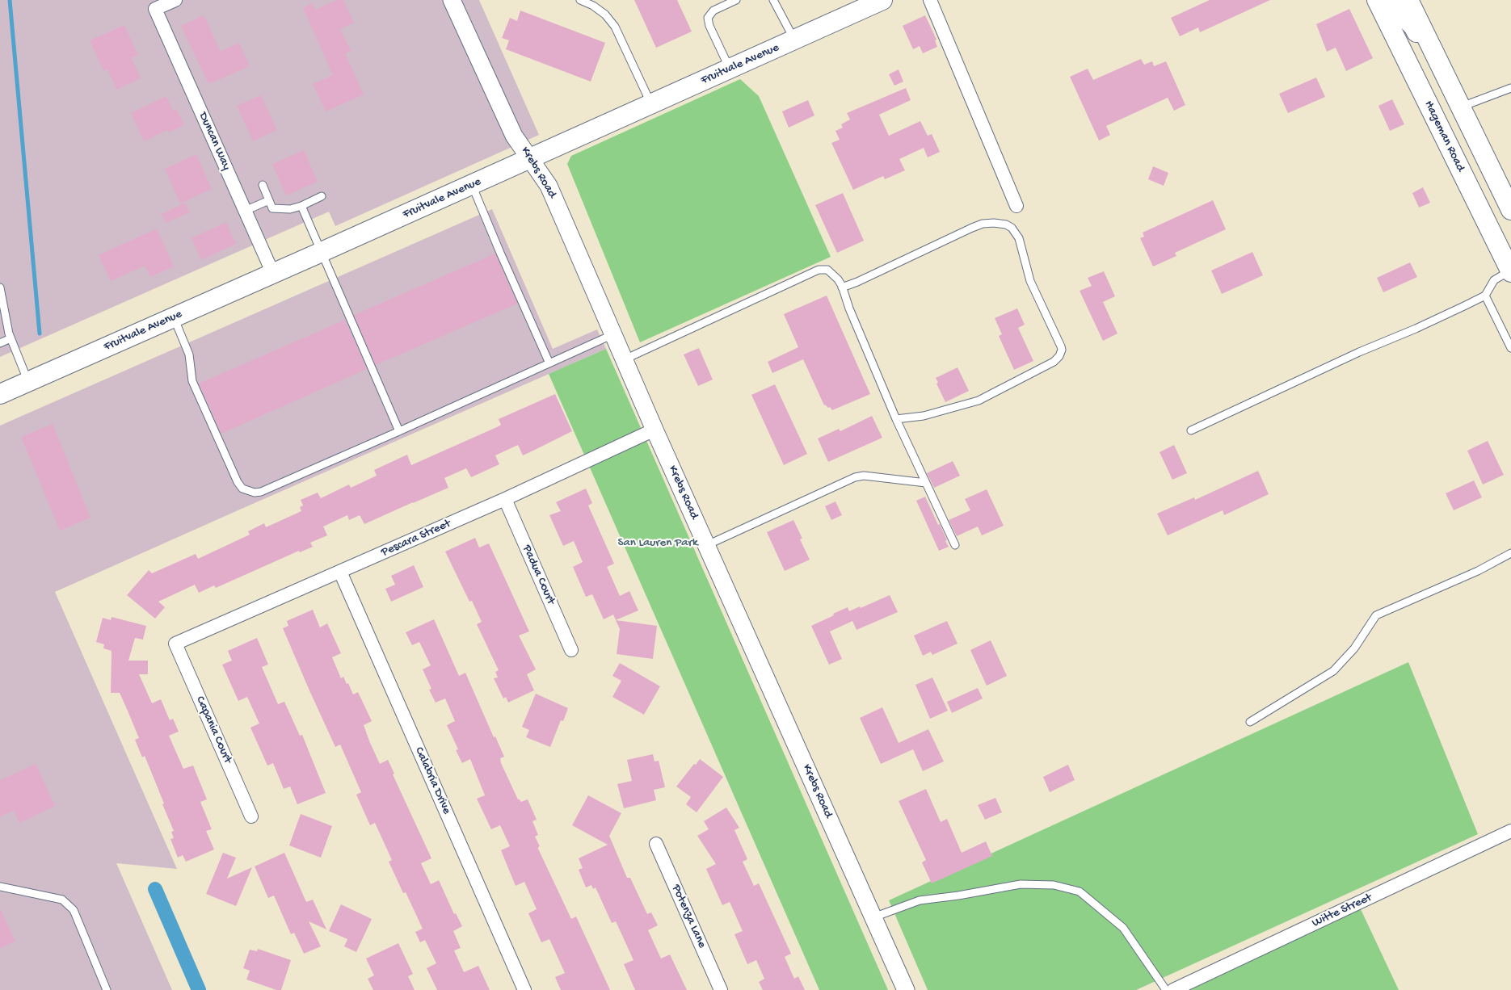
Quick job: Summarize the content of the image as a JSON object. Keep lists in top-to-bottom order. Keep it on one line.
{"streets":{"main road":["Fruitvale Avenue","Hageman Road"],"street":["Duncan Way","Krebs Road","Pescara Street","Padua Court","Capania Court","Calabria Drive","Witte Street","Potenza Lane"]},"crossings":[["Fruitvale Avenue","Duncan Way"],["Fruitvale Avenue","Krebs Road"],["Krebs Road","Pescara Street"],["Pescara Street","Padua Court"],["Pescara Street","Capania Court"],["Pescara Street","Calabria Drive"]],"parks":["San Lauren Park"]}
